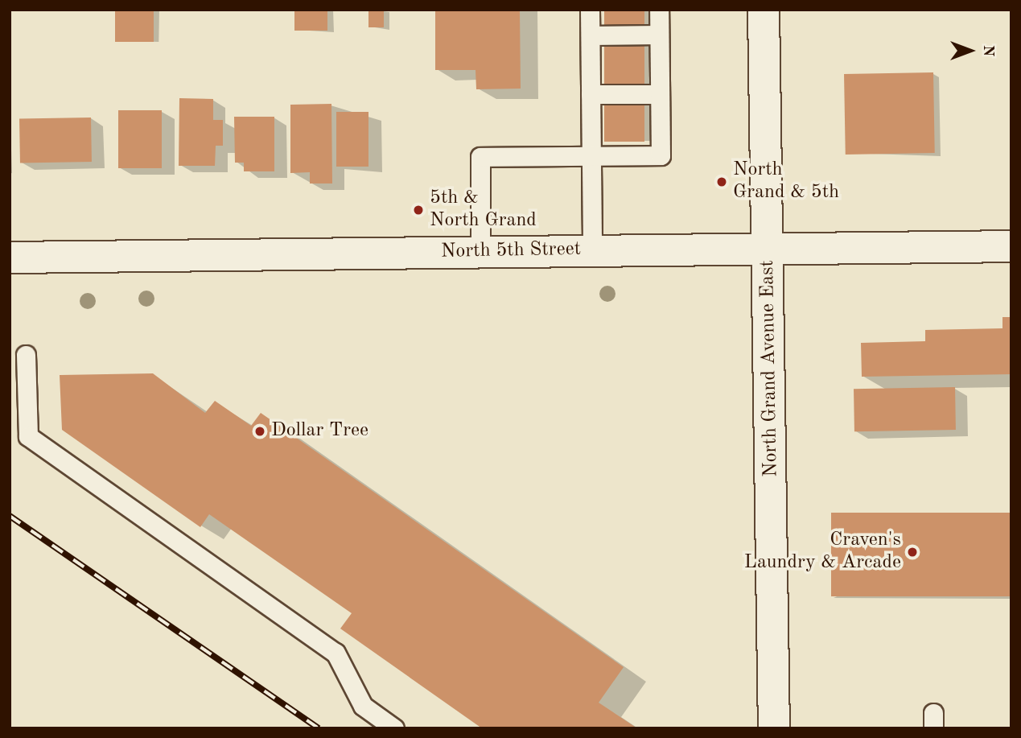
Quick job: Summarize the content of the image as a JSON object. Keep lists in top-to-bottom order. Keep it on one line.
{"streets":{"main road":["North 5th Street","North Grand Avenue East"]},"crossings":[["North 5th Street","North Grand Avenue East"]],"places":["North Grand & 5th","5th & North Grand","Dollar Tree","Craven's Laundry & Arcade"],"north":"right"}
